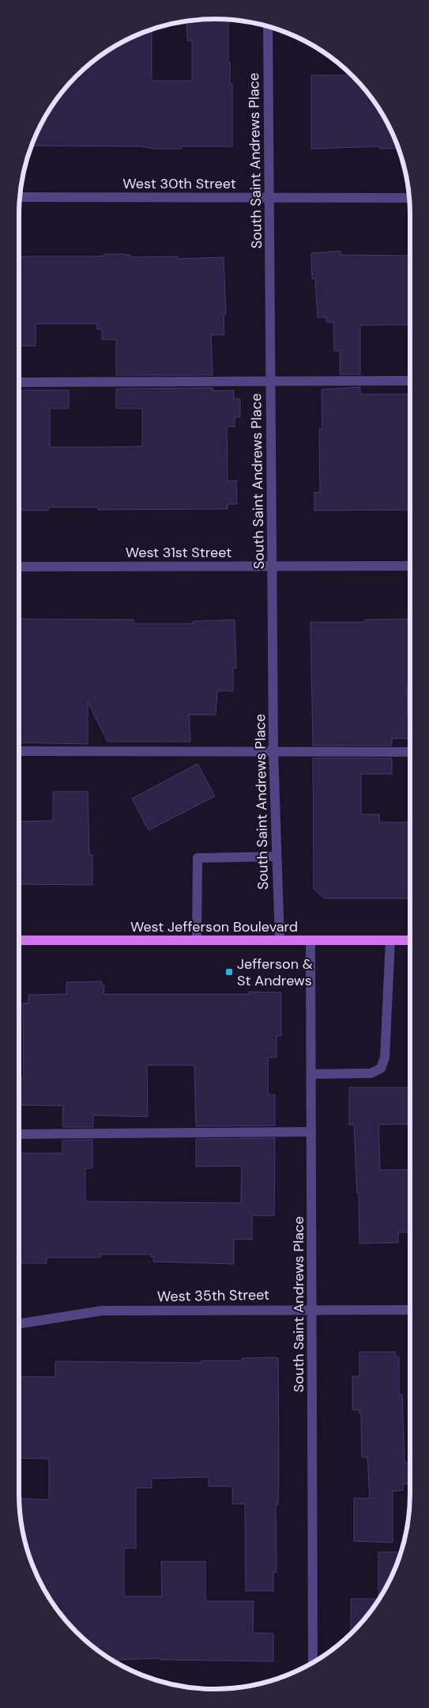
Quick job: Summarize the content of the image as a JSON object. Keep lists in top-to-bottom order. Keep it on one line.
{"streets":{"main road":["West Jefferson Boulevard"],"street":["South Saint Andrews Place","West 30th Street","West 31st Street","West 35th Street"]},"crossings":[["South Saint Andrews Place","West 30th Street"],["South Saint Andrews Place","West 31st Street"],["South Saint Andrews Place","West Jefferson Boulevard"],["South Saint Andrews Place","West 35th Street"]],"places":{"transit":["Jefferson & St Andrews"]}}
